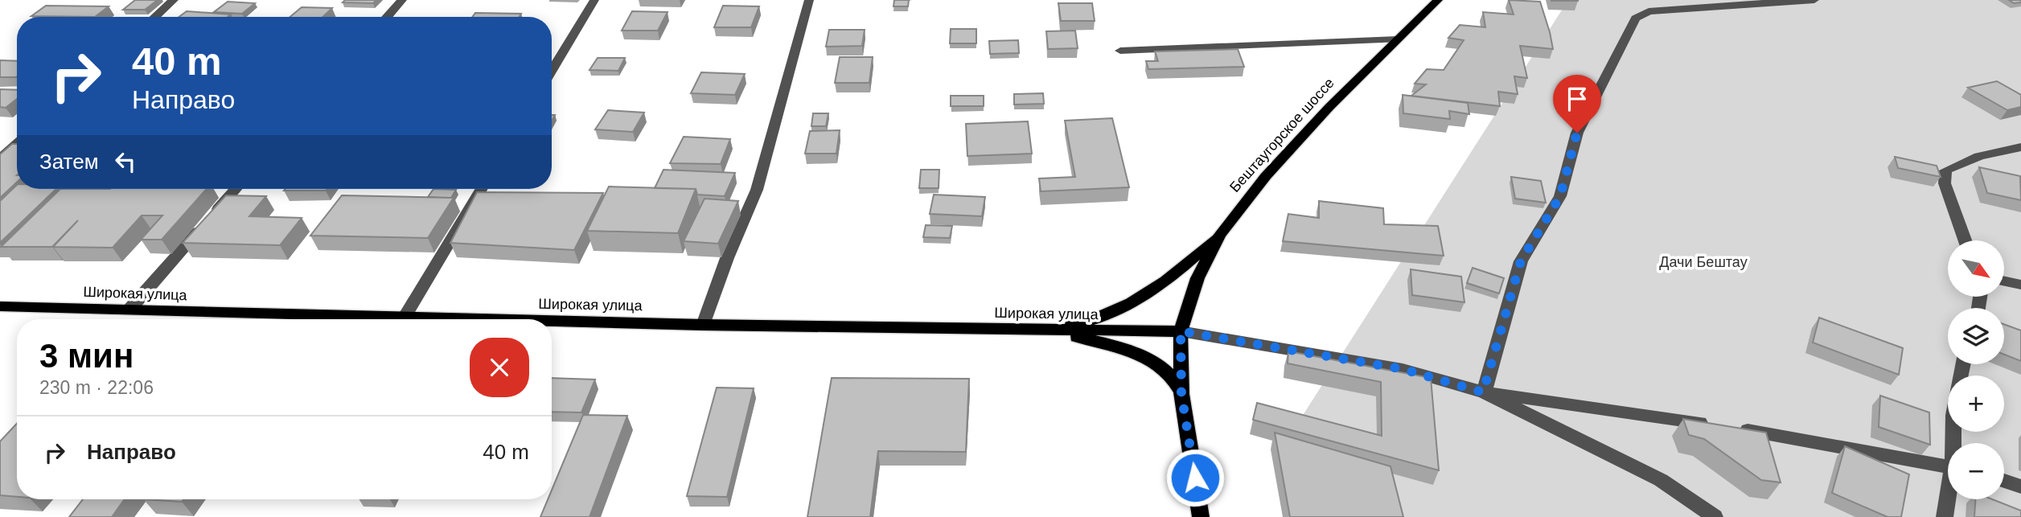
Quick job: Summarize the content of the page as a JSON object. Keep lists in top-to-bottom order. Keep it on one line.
{"streets":{"main road":["Бештаугорское шоссе","Широкая улица"]},"crossings":[["Бештаугорское шоссе","Широкая улица"]],"parks":["Дачи Бештау"],"north":"bottom right","page":{"turn":["40 m","Направо"],"then":"Затем","map_buttons":["+","−"],"heading":["3 мин","230 m · 22:06"],"list":[{"name":"Направо","value":"40 m"}]}}
